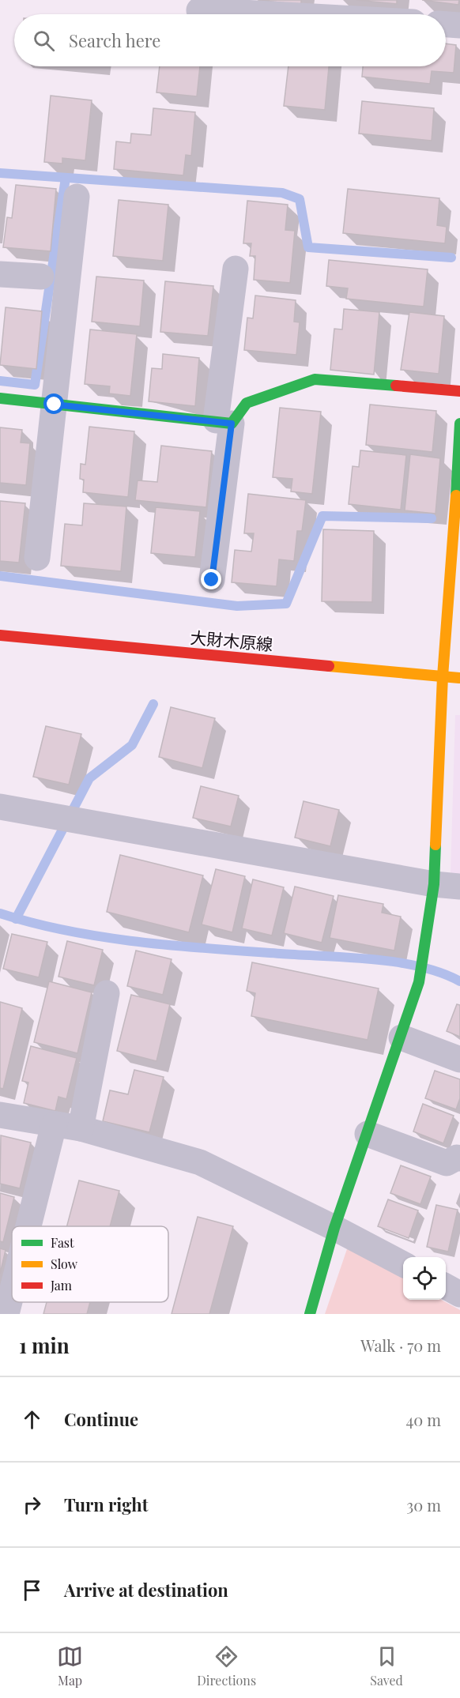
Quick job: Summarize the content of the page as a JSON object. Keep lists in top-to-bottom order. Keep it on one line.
{"streets":{"street":["大財木原線"]},"legend":["Fast","Slow","Jam"],"page":{"search":"Search here","heading":["1 min","Walk · 70 m"],"list":[["Continue","40 m"],["Turn right","30 m"],"Arrive at destination"],"nav":["Map","Directions","Saved"]}}
